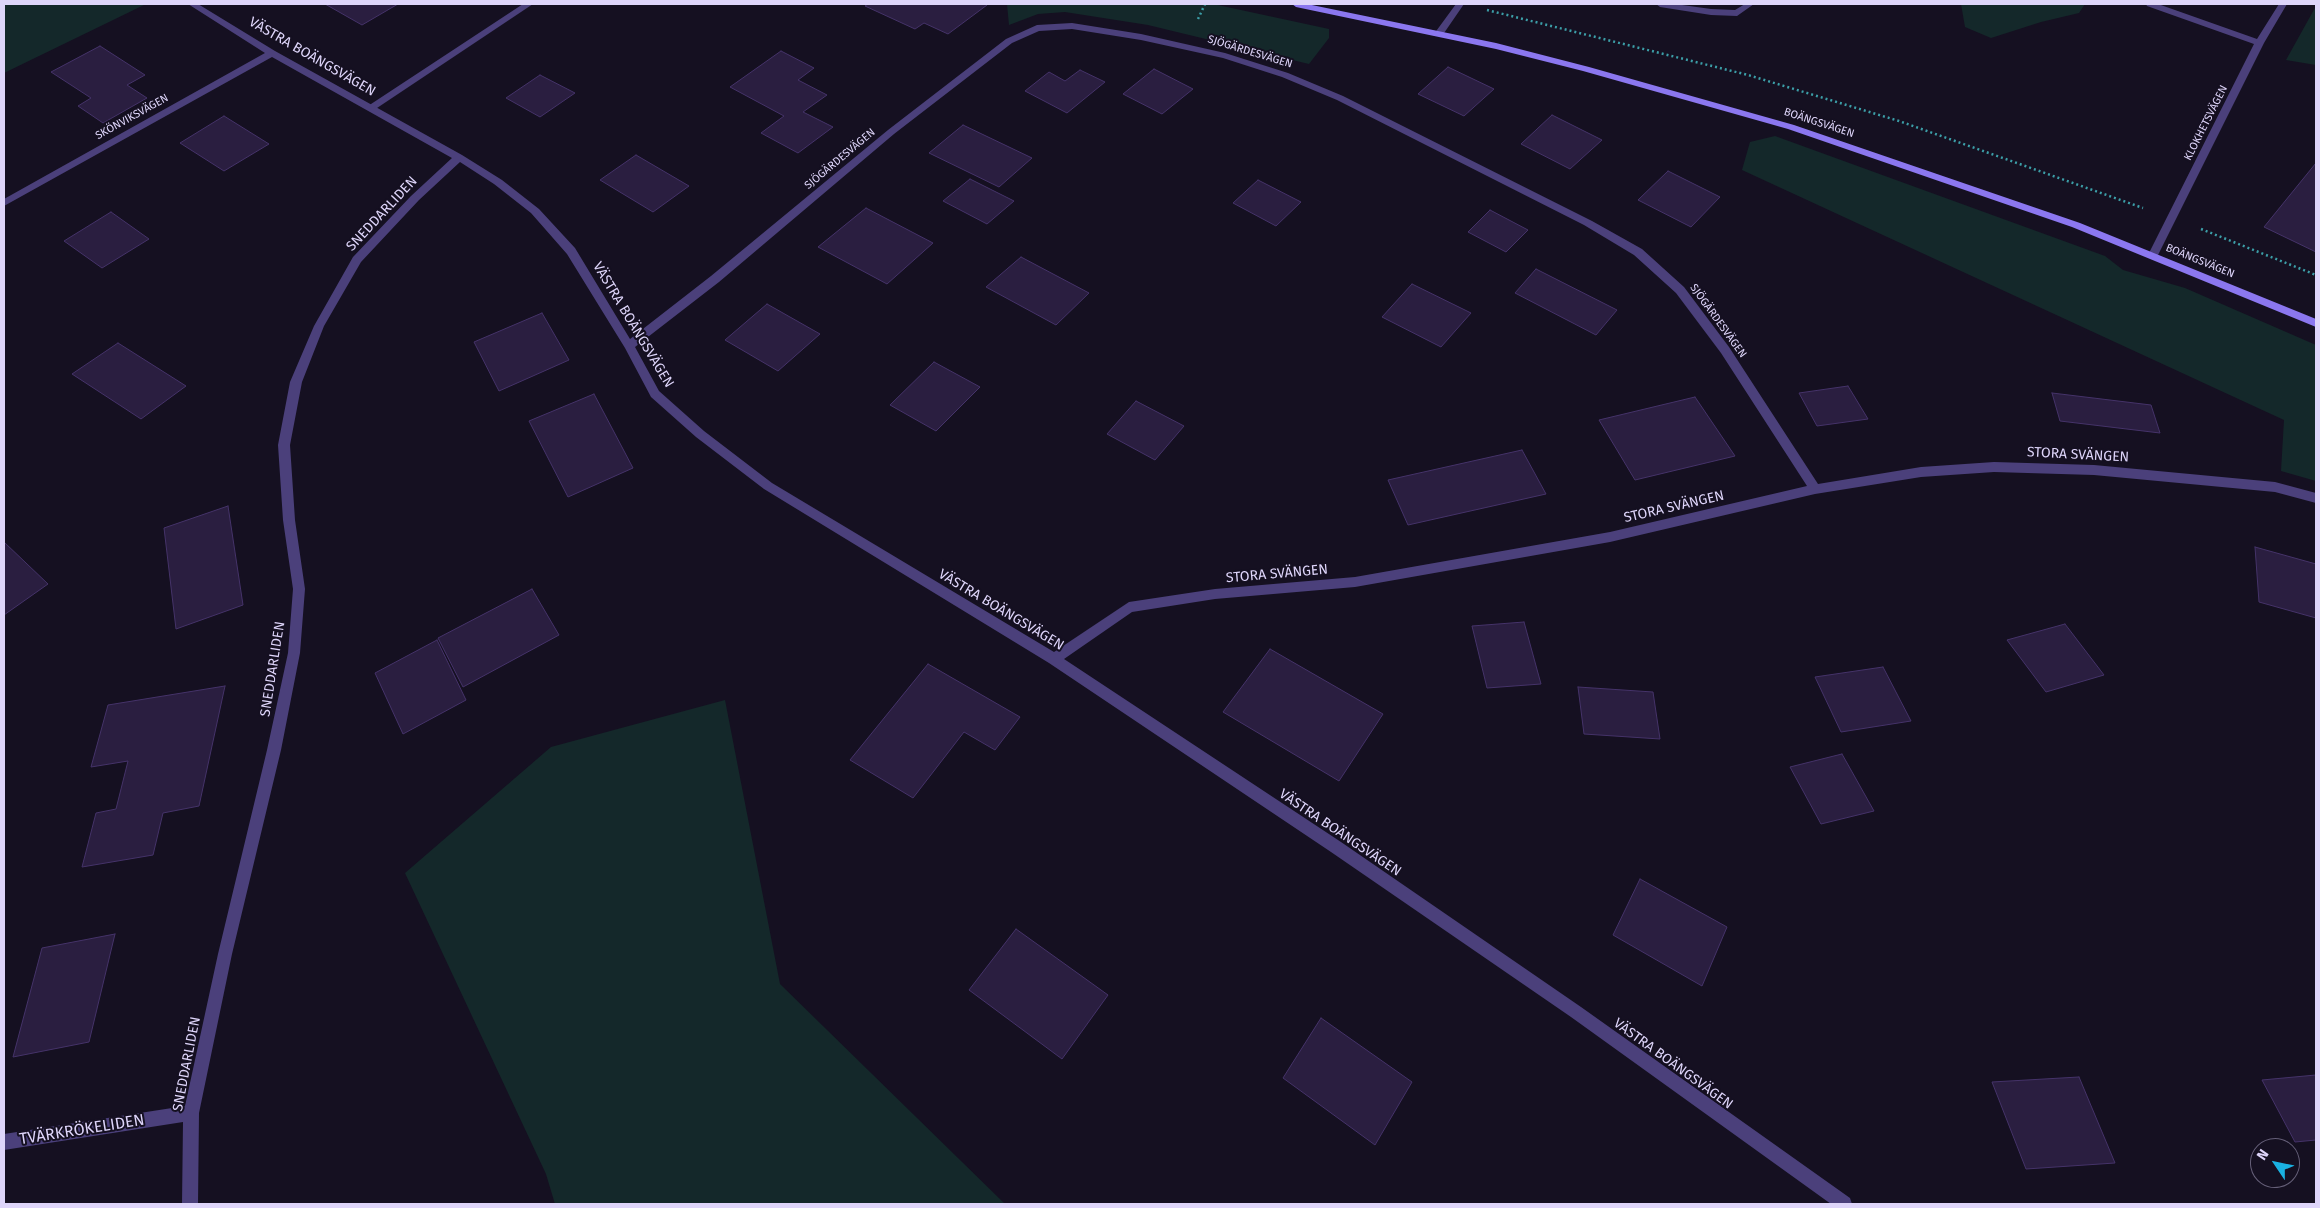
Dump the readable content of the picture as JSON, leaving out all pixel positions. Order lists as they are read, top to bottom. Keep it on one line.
{"streets":{"street":["SJÖGÄRDESVÄGEN","VÄSTRA BOÄNGSVÄGEN","SKÖNVIKSVÄGEN","BOÄNGSVÄGEN","KLOKHETSVÄGEN","SNEDDARLIDEN","STORA SVÄNGEN","TVÄRKRÖKELIDEN"]},"crossings":[["SJÖGÄRDESVÄGEN","VÄSTRA BOÄNGSVÄGEN"],["SJÖGÄRDESVÄGEN","STORA SVÄNGEN"],["VÄSTRA BOÄNGSVÄGEN","SKÖNVIKSVÄGEN"],["VÄSTRA BOÄNGSVÄGEN","SNEDDARLIDEN"],["VÄSTRA BOÄNGSVÄGEN","STORA SVÄNGEN"],["BOÄNGSVÄGEN","KLOKHETSVÄGEN"],["SNEDDARLIDEN","TVÄRKRÖKELIDEN"]],"north":"top left"}
